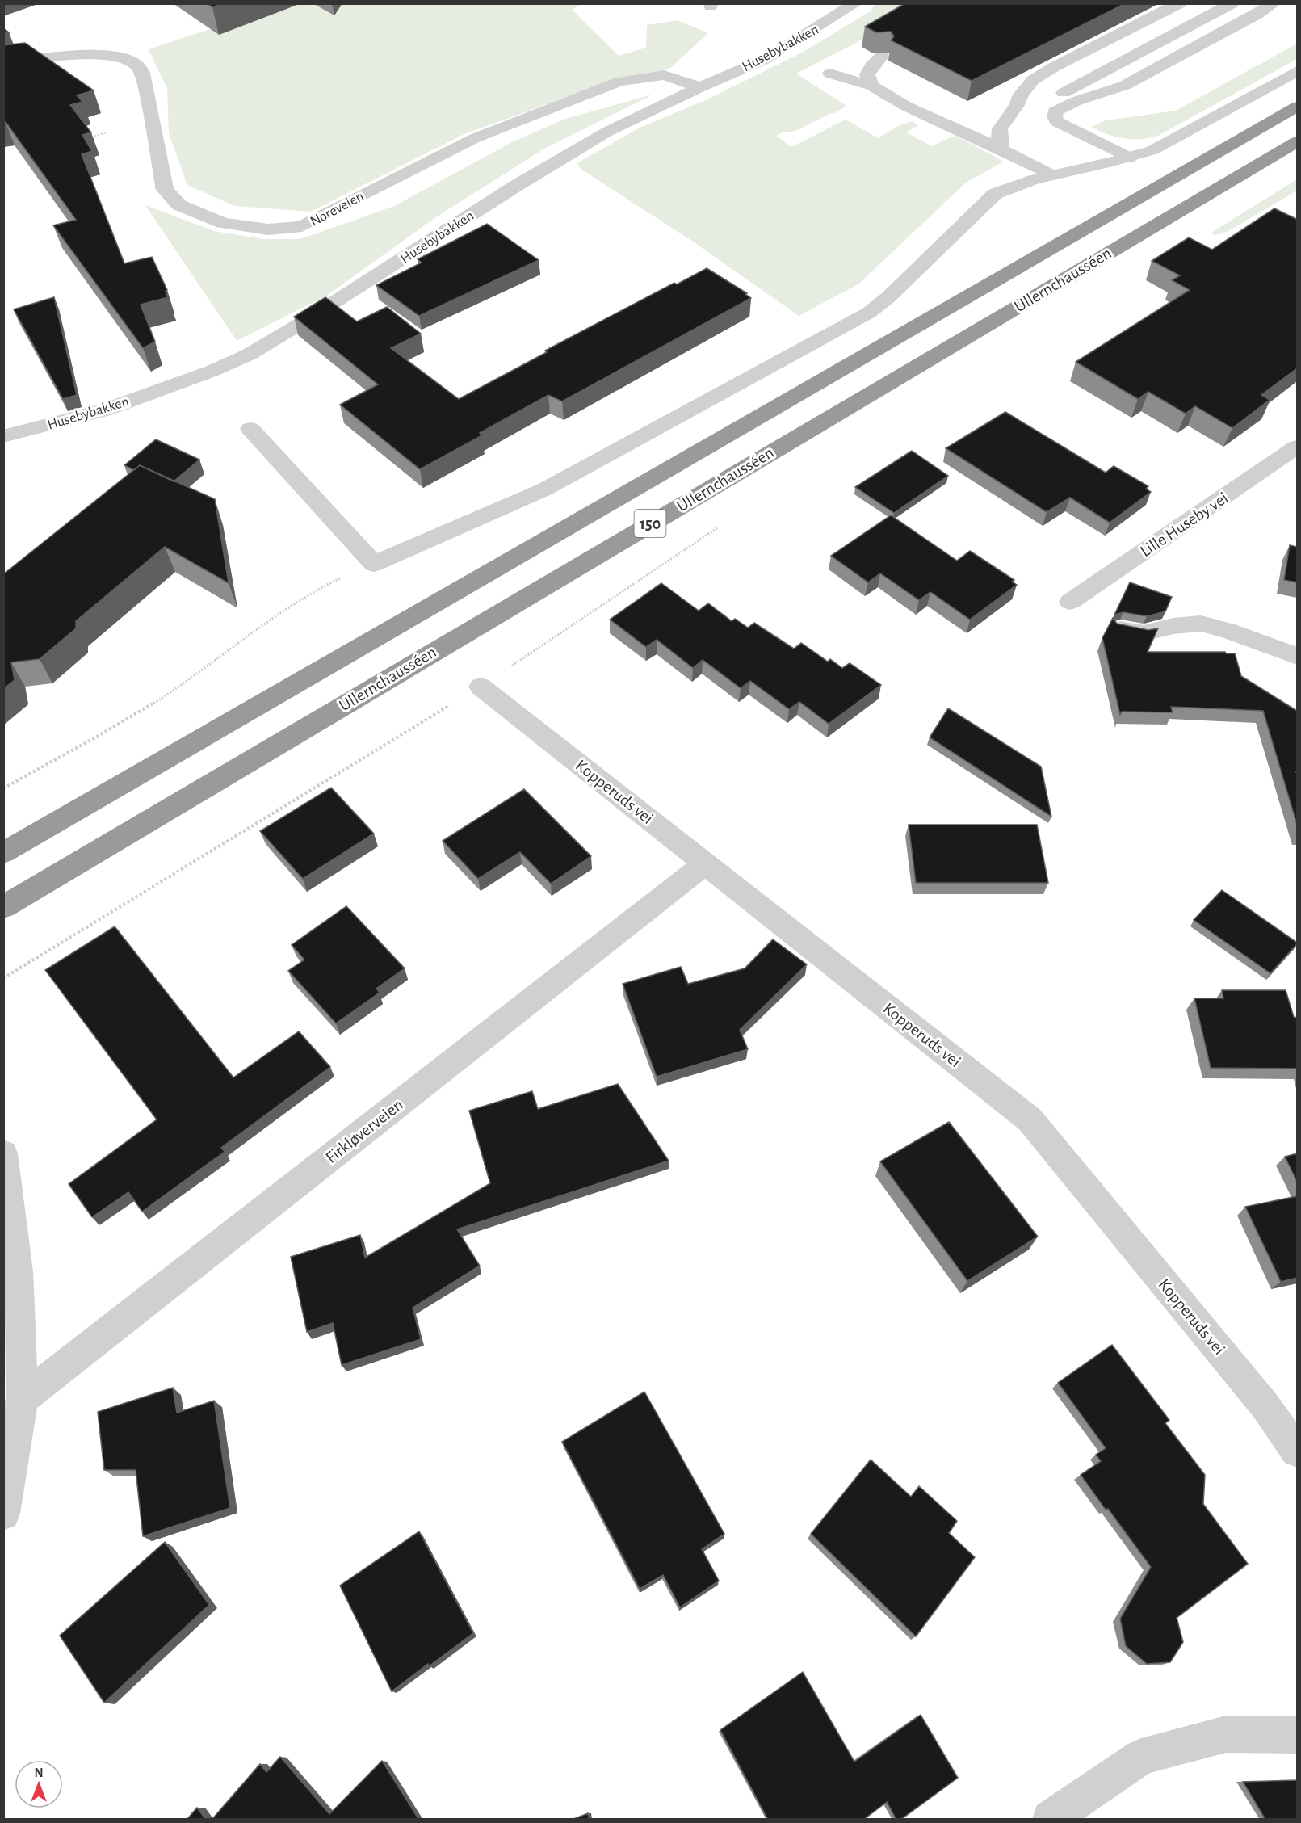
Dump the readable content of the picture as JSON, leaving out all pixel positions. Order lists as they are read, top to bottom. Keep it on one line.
{"streets":{"highway":["Ullernchausséen","150"],"street":["Husebybakken","Noreveien","Lille Huseby vei","Kopperuds vei","Firkløverveien"]},"crossings":[["Husebybakken","Noreveien"],["Kopperuds vei","Firkløverveien"]],"north":"top"}
